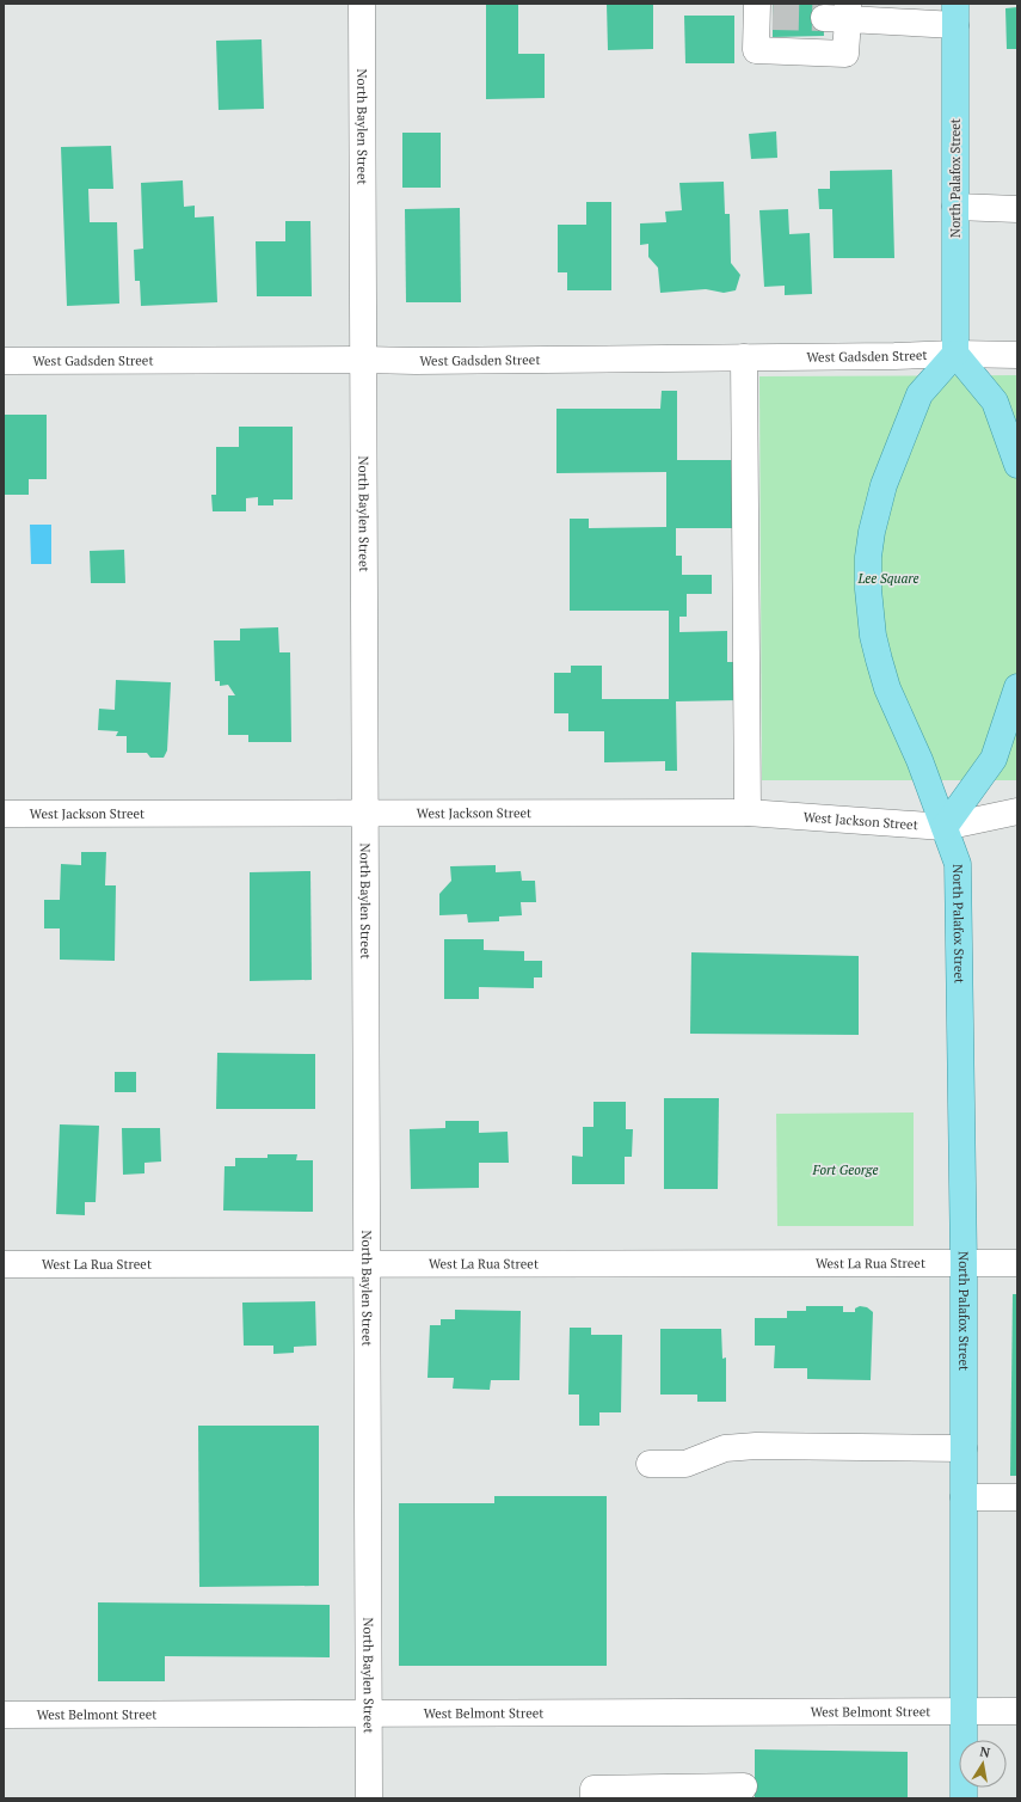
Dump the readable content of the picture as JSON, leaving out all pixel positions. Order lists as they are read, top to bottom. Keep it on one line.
{"streets":{"main road":["North Palafox Street"],"street":["North Baylen Street","West Gadsden Street","West Jackson Street","West La Rua Street","West Belmont Street"]},"crossings":[["North Baylen Street","West Gadsden Street"],["North Baylen Street","West Jackson Street"],["North Baylen Street","West La Rua Street"],["North Baylen Street","West Belmont Street"],["North Palafox Street","West Gadsden Street"],["North Palafox Street","West Jackson Street"],["North Palafox Street","West La Rua Street"],["North Palafox Street","West Belmont Street"]],"parks":["Lee Square","Fort George"],"north":"top"}
